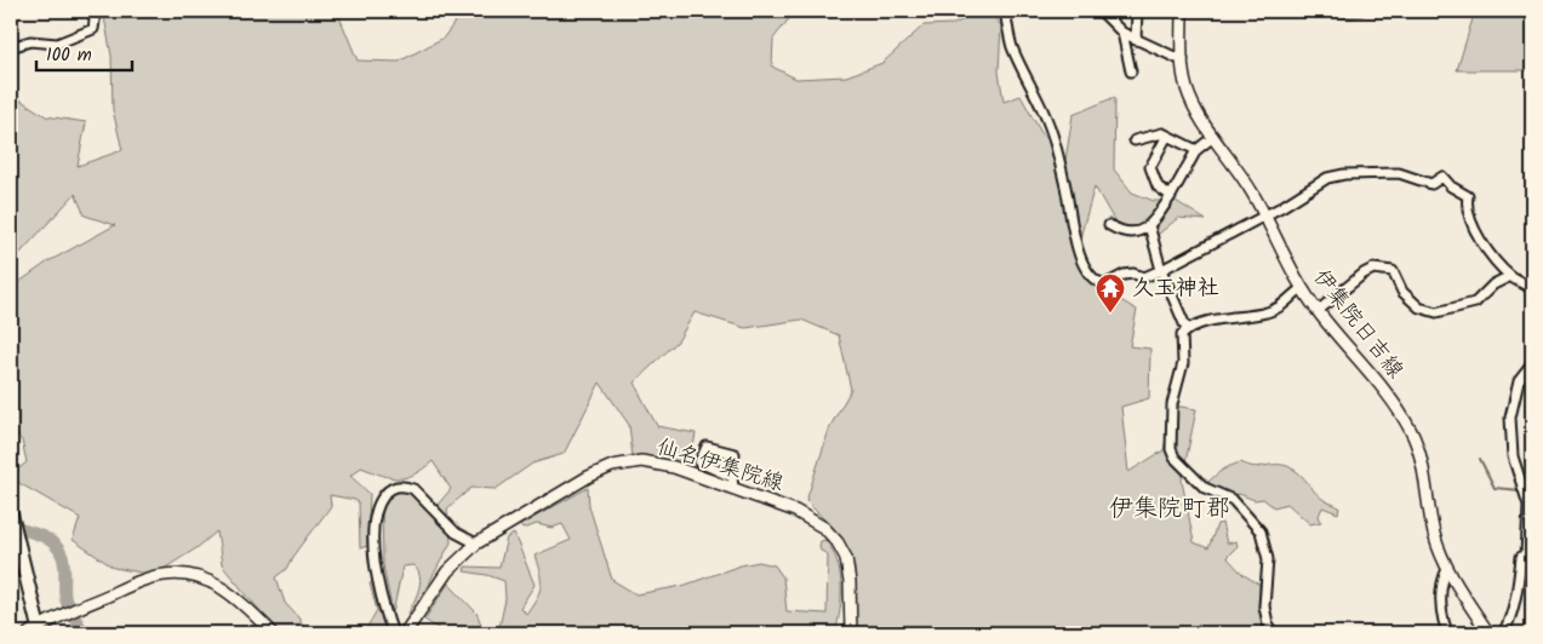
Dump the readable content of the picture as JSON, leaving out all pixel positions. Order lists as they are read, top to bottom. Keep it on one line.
{"streets":{"main road":["伊集院日吉線","仙名伊集院線"]},"districts":["伊集院町郡"],"places":{"temple":["久玉神社"]},"scale_bar":"100 m"}
